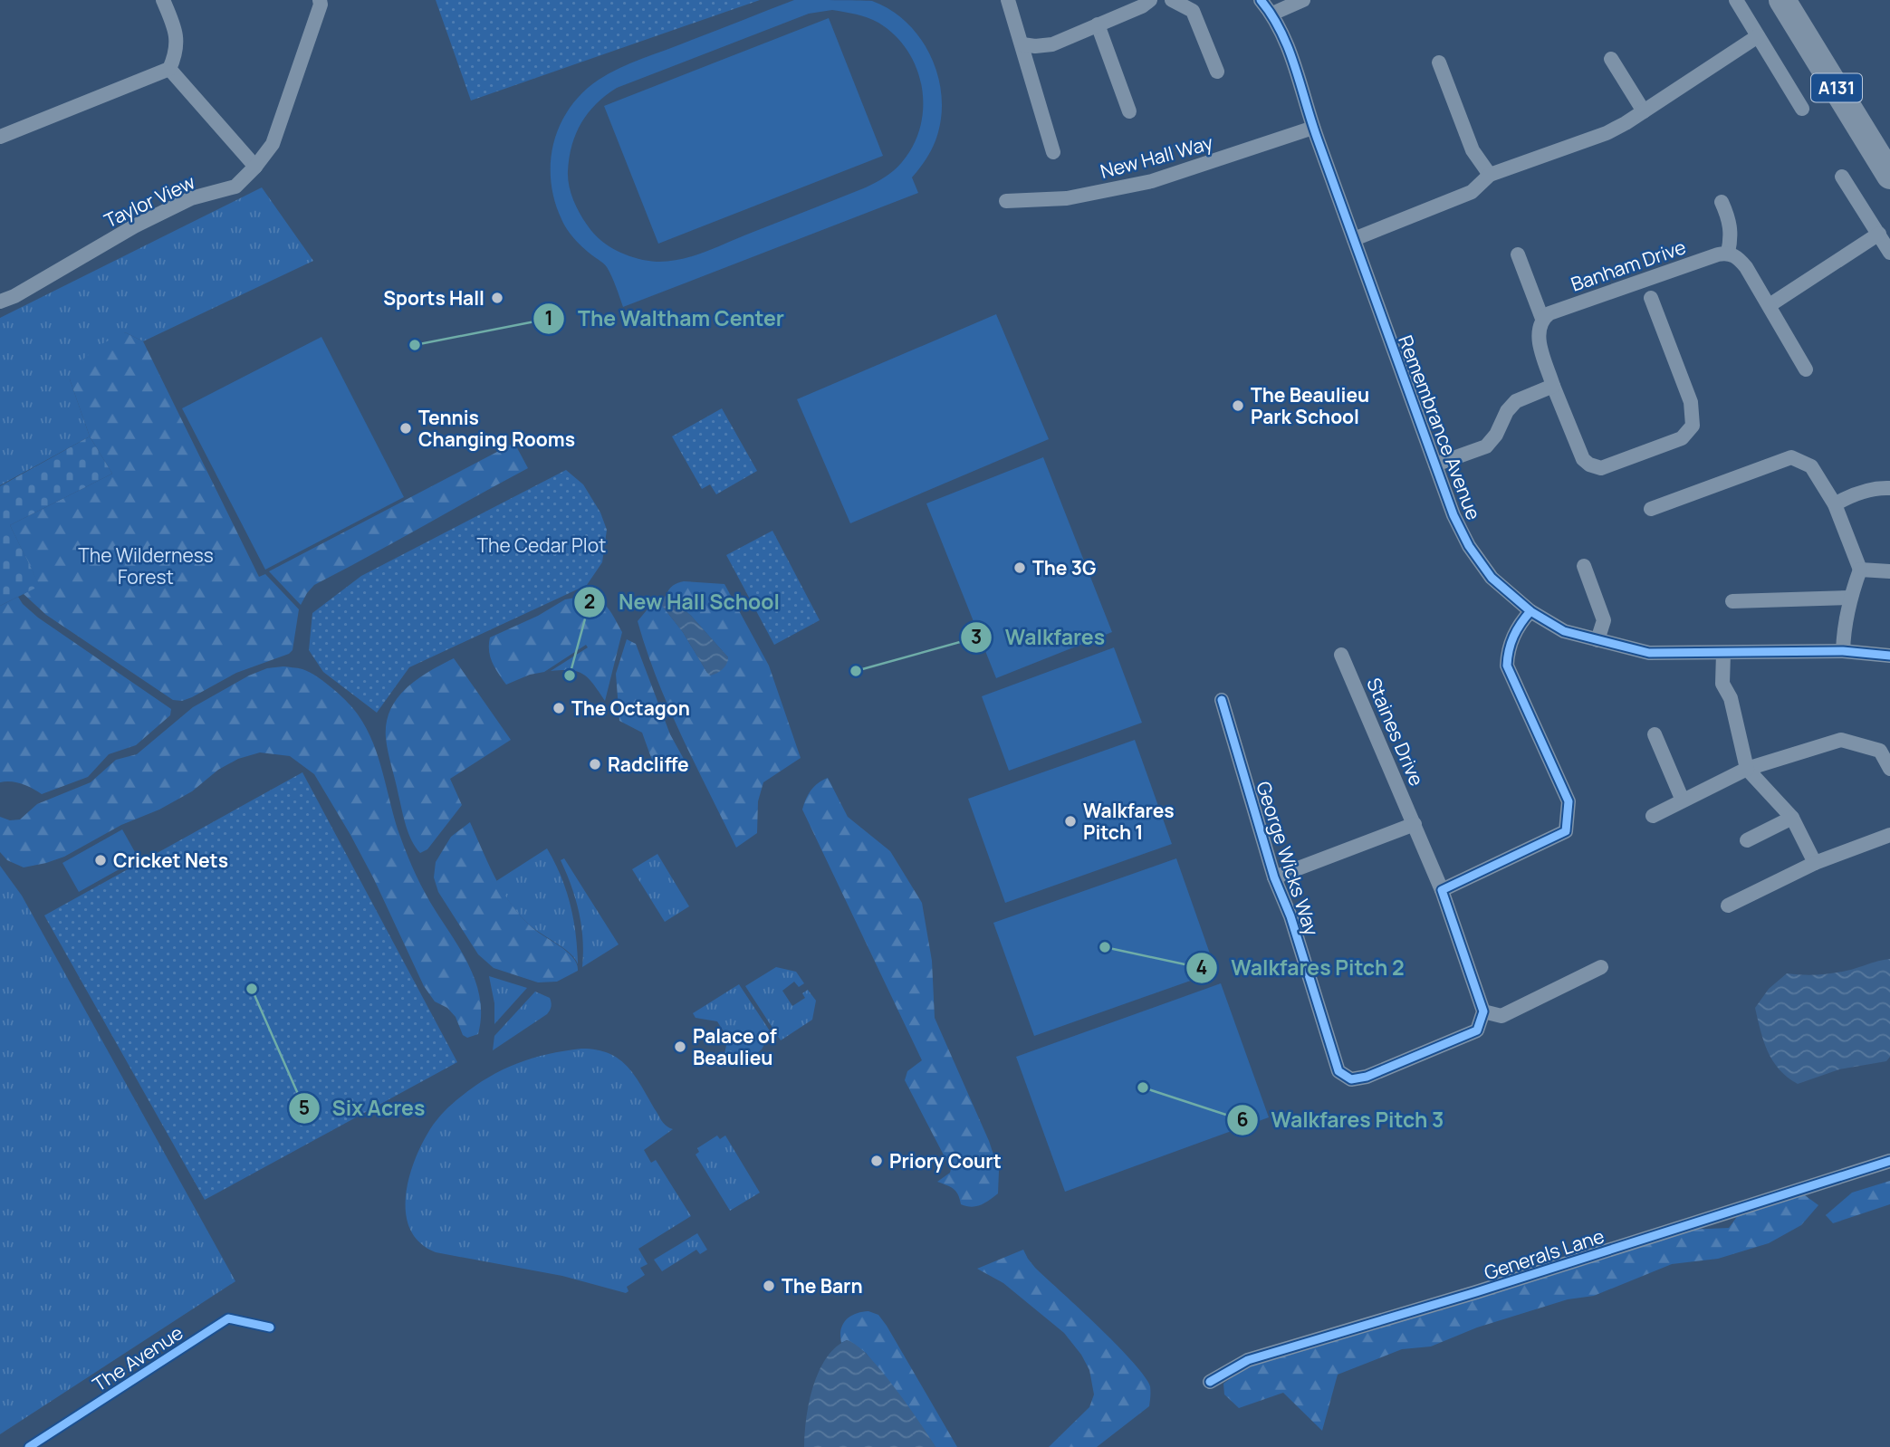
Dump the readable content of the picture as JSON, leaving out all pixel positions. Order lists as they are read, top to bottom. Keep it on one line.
{"streets":{"highway":["A131"],"street":["New Hall Way","Taylor View","Banham Drive","Remembrance Avenue","Staines Drive","George Wicks Way","Generals Lane"],"cycle path":["The Avenue"]},"crossings":[["New Hall Way","Remembrance Avenue"]],"parks":["The Cedar Plot","The Wilderness Forest"],"places":["Sports Hall","The Waltham Center","The Beaulieu Park School","Tennis Changing Rooms","The 3G","Walkfares","New Hall School","The Octagon","Radcliffe","Walkfares Pitch 1","Cricket Nets","Walkfares Pitch 2","Six Acres","Palace of Beaulieu","Walkfares Pitch 3","Priory Court","The Barn"]}
